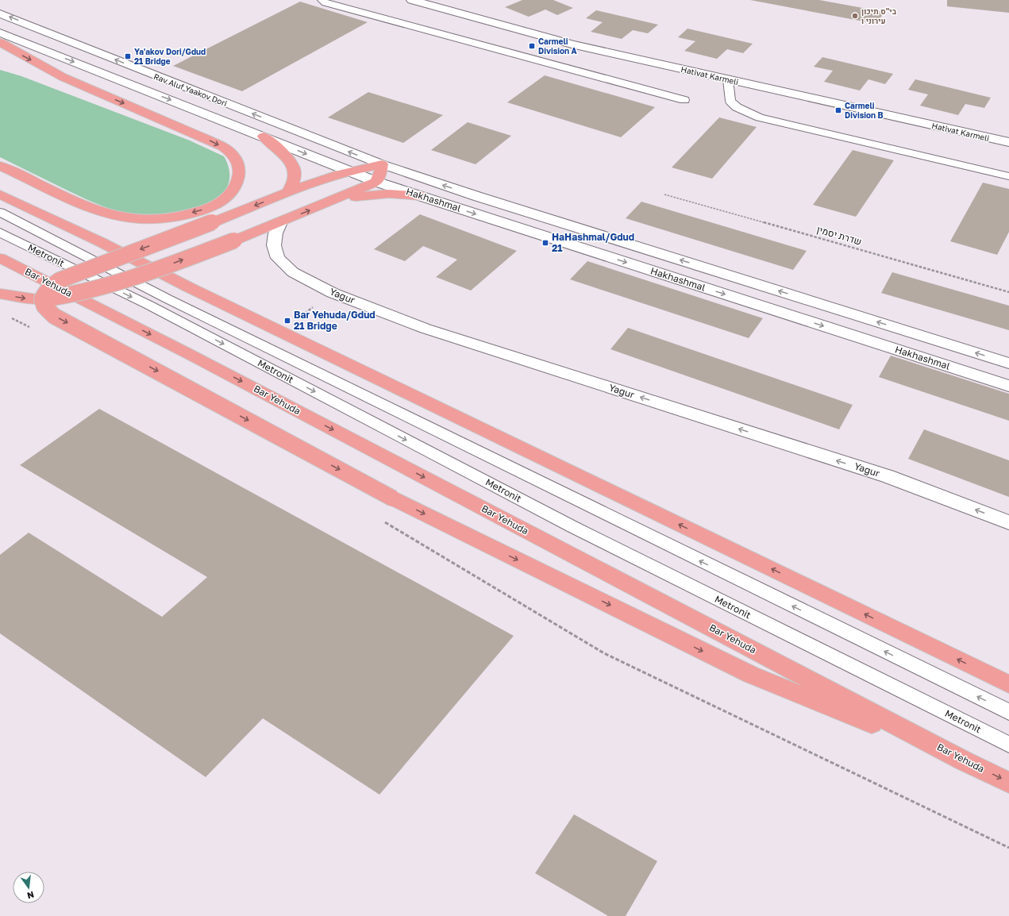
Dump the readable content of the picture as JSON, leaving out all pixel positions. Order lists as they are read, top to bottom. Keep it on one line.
{"streets":{"highway":["Bar Yehuda"],"street":["Hativat Karmeli","Rav Aluf Yaakov Dori","Hakhashmal","Yagur"],"lane":["Metronit"],"path":["שדרת יסמין"]},"crossings":[["Rav Aluf Yaakov Dori","Hakhashmal"]],"one_way":["Yagur"],"places":{"other":["בי\"ס תיכון עירוני ו"],"transit":["Carmeli Division A","Ya'akov Dori/Gdud 21 Bridge","Carmeli Division B","HaHashmal/Gdud 21","Bar Yehuda/Gdud 21 Bridge"]},"north":"bottom"}
